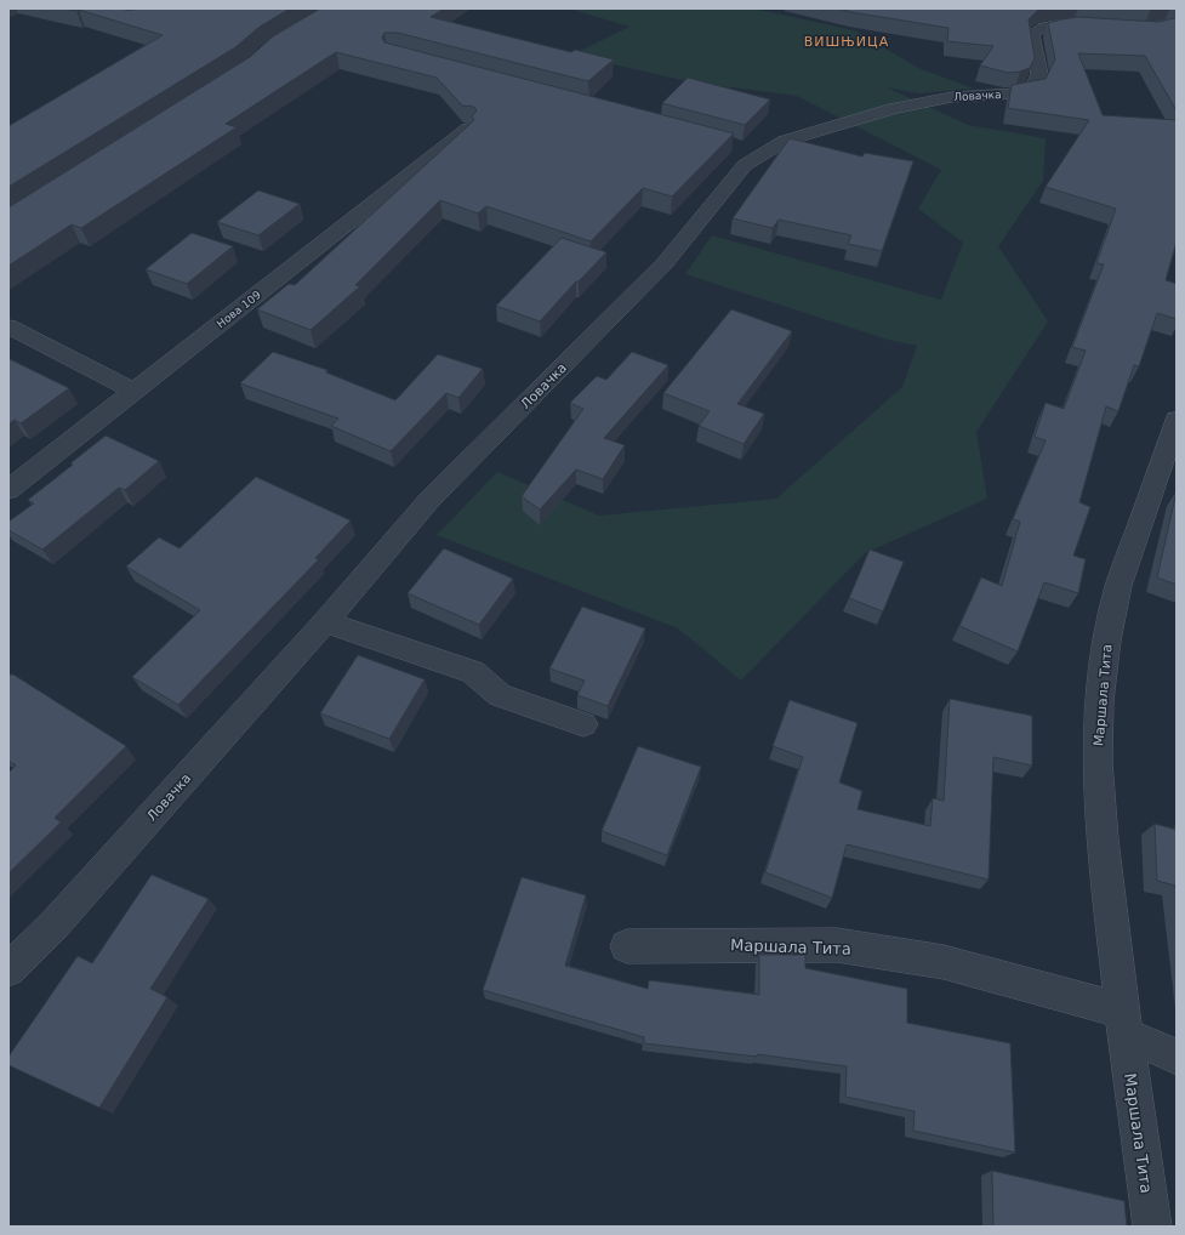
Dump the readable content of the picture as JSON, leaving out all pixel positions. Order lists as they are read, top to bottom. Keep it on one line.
{"streets":{"street":["Ловачка","Нова 109","Маршала Тита"]},"districts":["ВИШЊИЦА"]}
